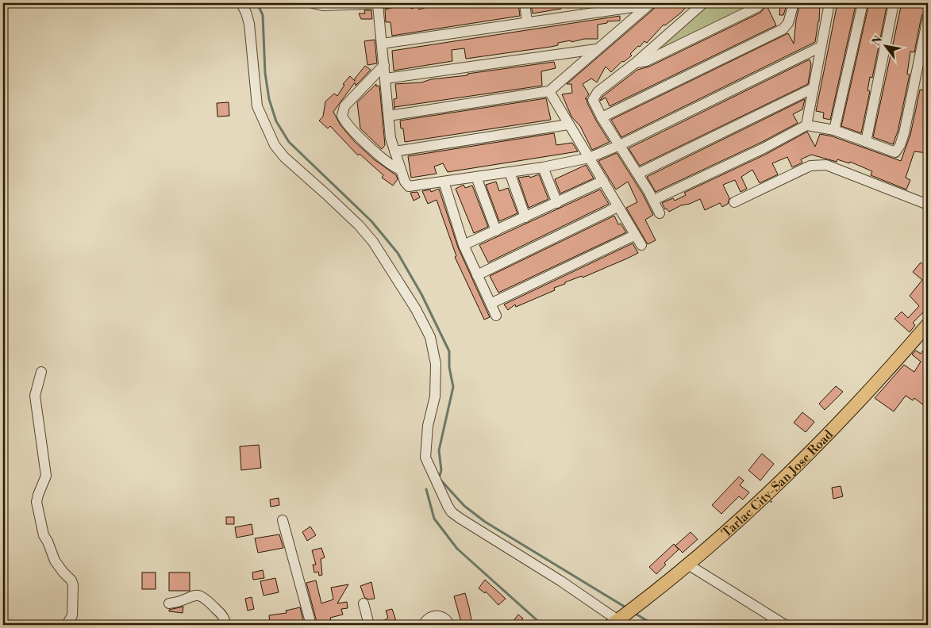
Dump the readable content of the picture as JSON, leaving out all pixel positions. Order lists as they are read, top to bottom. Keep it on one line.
{"streets":{"main road":["Tarlac City-San Jose Road"]},"north":"top left"}
